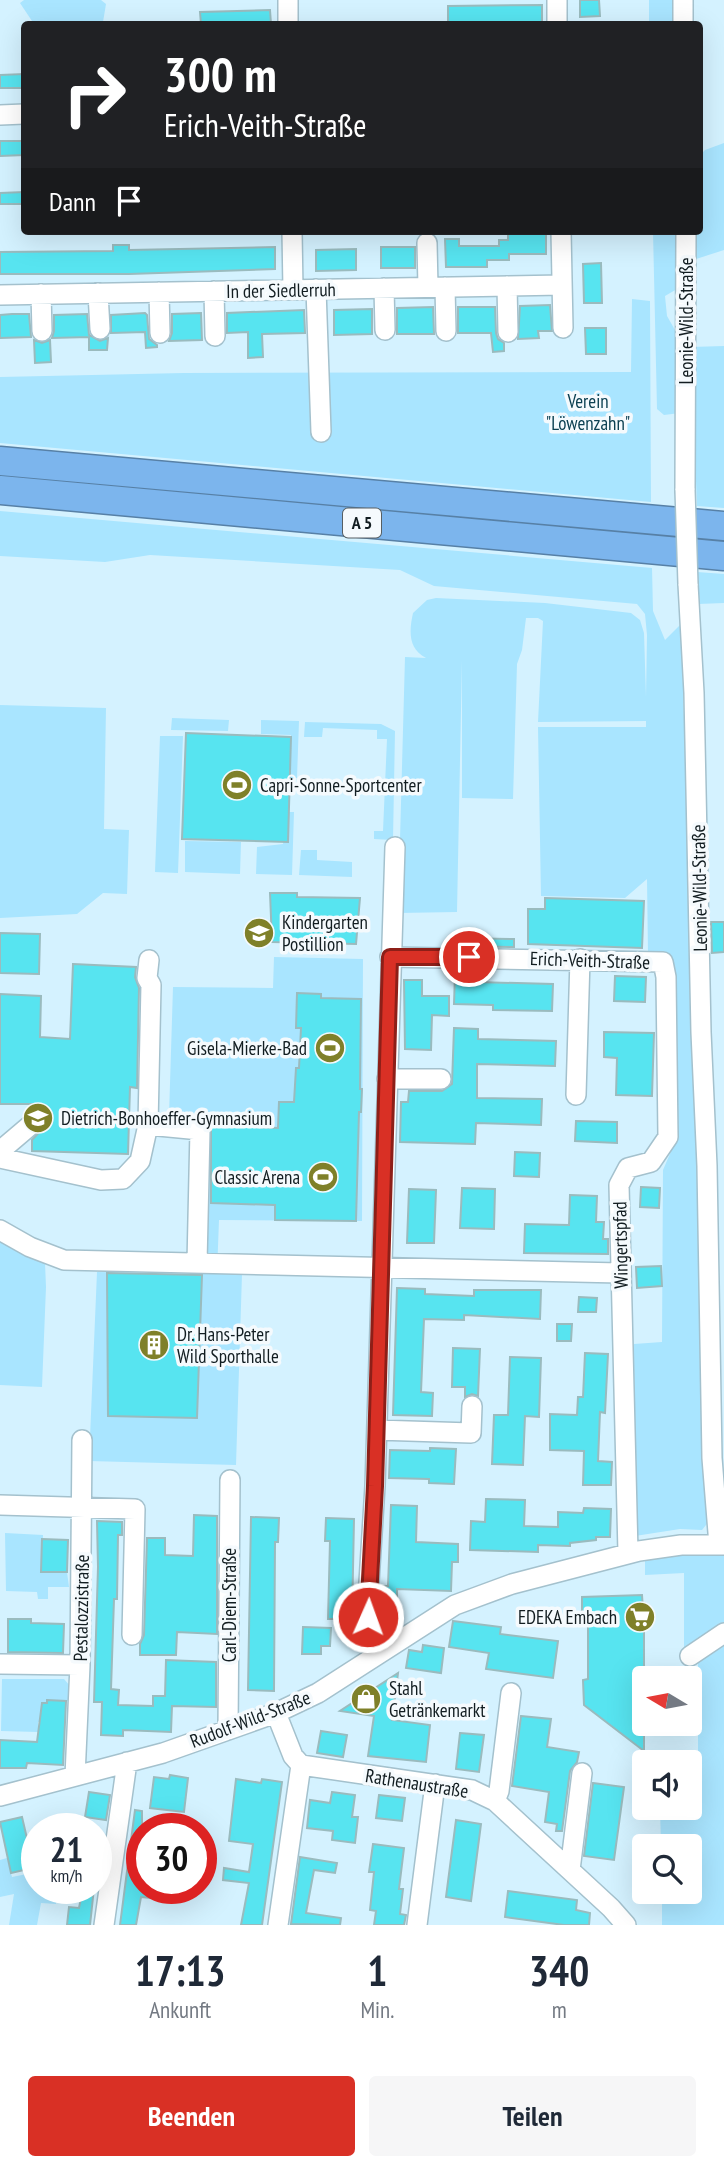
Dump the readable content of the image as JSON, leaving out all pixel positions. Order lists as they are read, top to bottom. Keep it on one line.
{"streets":{"highway":["A 5"],"street":["In der Siedlerruh","Leonie-Wild-Straße","Erich-Veith-Straße","Wingertspfad","Carl-Diem-Straße","Pestalozzistraße","Rudolf-Wild-Straße","Rathenaustraße"]},"crossings":[["Leonie-Wild-Straße","Rudolf-Wild-Straße"],["Erich-Veith-Straße","Wingertspfad"],["Wingertspfad","Rudolf-Wild-Straße"],["Carl-Diem-Straße","Rudolf-Wild-Straße"],["Pestalozzistraße","Rudolf-Wild-Straße"]],"parks":["Verein \"Löwenzahn\""],"places":{"sports":["Capri-Sonne-Sportcenter","Gisela-Mierke-Bad","Classic Arena"],"school or university":["Kindergarten Postillion","Dietrich-Bonhoeffer-Gymnasium"],"building":["Dr. Hans-Peter Wild Sporthalle"],"supermarket":["EDEKA Embach"],"shop":["Stahl Getränkemarkt"]},"north":"left","page":{"turn":["300 m","Erich-Veith-Straße"],"then":"Dann","speed":"21 km/h","limit":"30","eta":["17:13","Ankunft","1","Min.","340","m"],"buttons":["Beenden","Teilen"]}}
